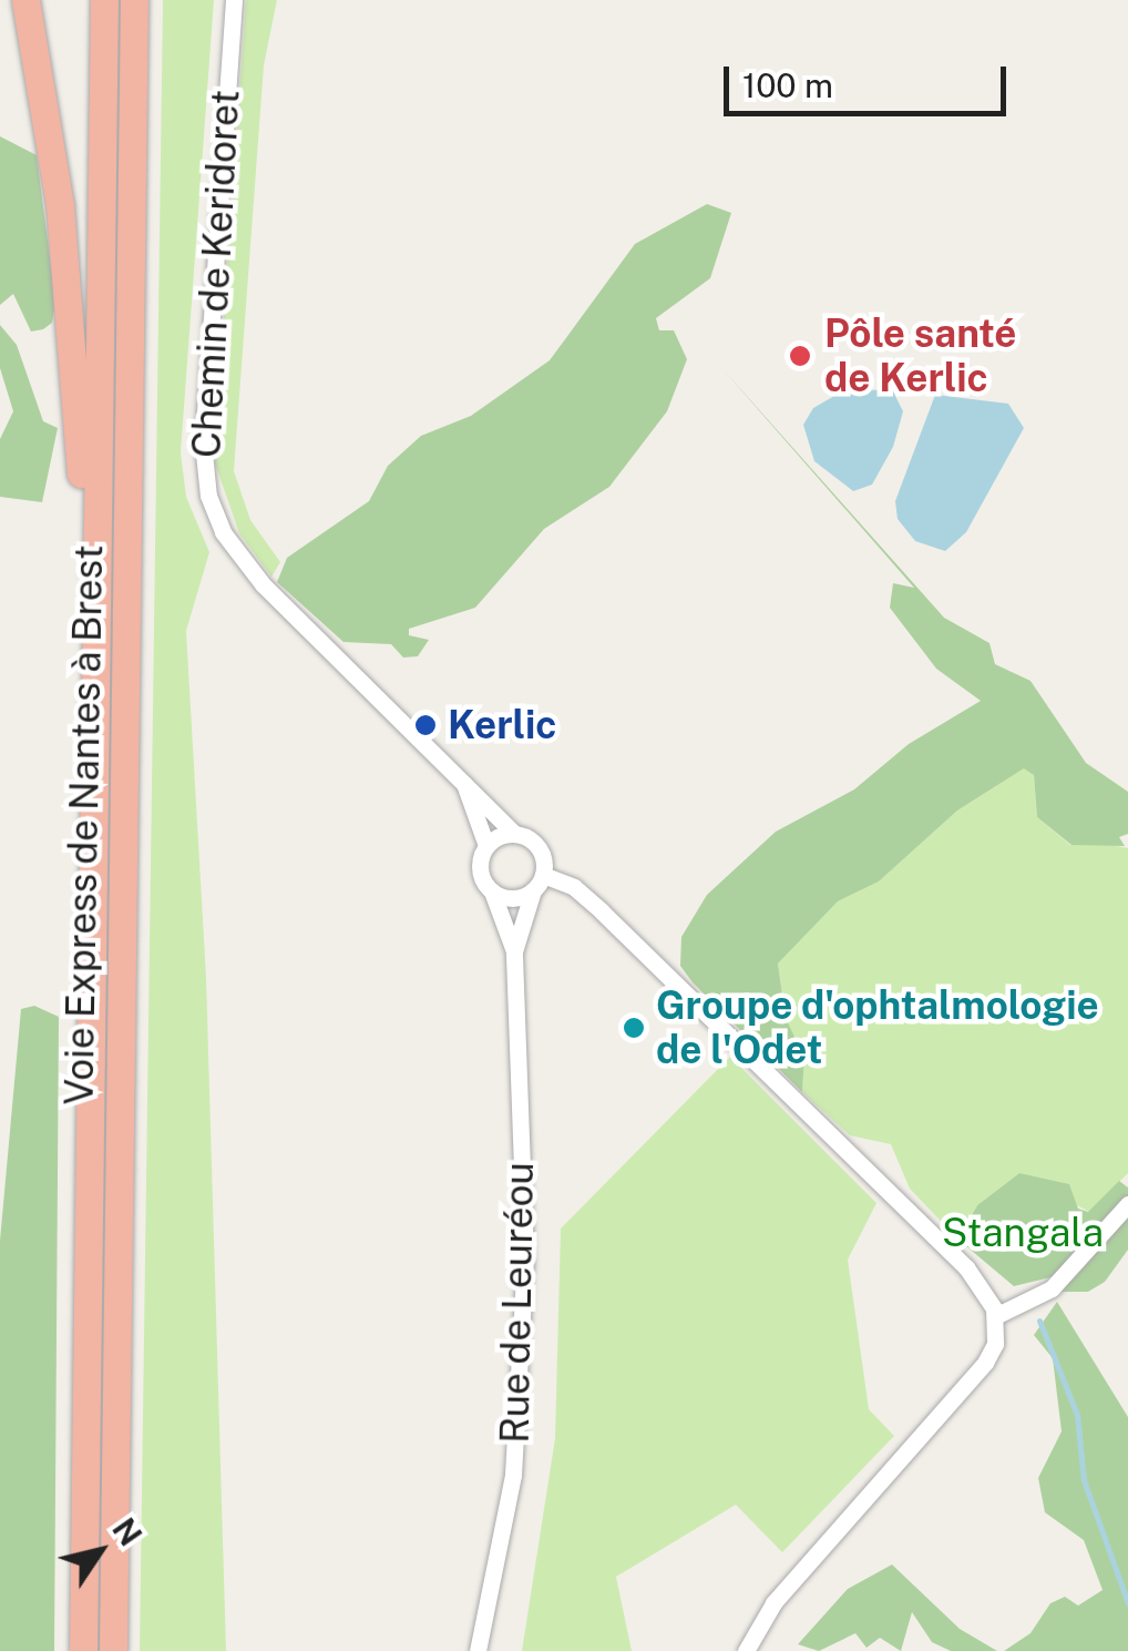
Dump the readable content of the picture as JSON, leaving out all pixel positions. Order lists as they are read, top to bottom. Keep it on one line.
{"streets":{"highway":["Voie Express de Nantes à Brest"],"street":["Chemin de Keridoret","Rue de Leuréou"]},"crossings":[["Chemin de Keridoret","Rue de Leuréou"]],"parks":["Stangala"],"places":["Pôle santé de Kerlic","Kerlic","Groupe d'ophtalmologie de l'Odet"],"scale_bar":"100 m","north":"top right"}
